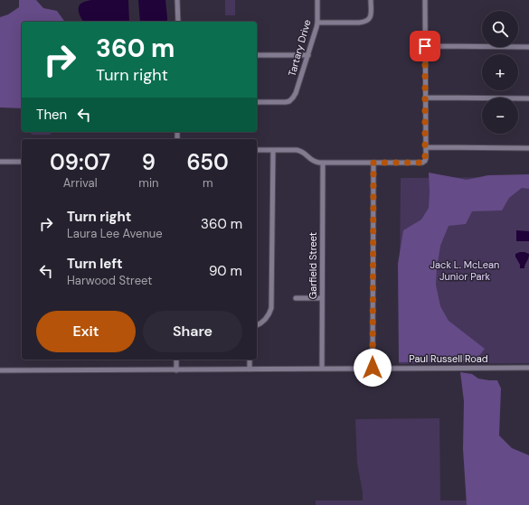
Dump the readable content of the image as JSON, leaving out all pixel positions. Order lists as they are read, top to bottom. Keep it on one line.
{"streets":{"street":["Tartary Drive","Garfield Street","Paul Russell Road"]},"crossings":[["Garfield Street","Paul Russell Road"]],"parks":["Jack L. McLean Junior Park"],"page":{"map_buttons":["+","−"],"turn":["360 m","Turn right"],"then":"Then","eta":["09:07","Arrival","9","min","650","m"],"list":[{"name":"Turn right","note":"Laura Lee Avenue","value":"360 m"},{"name":"Turn left","note":"Harwood Street","value":"90 m"}],"buttons":["Exit","Share"]}}
